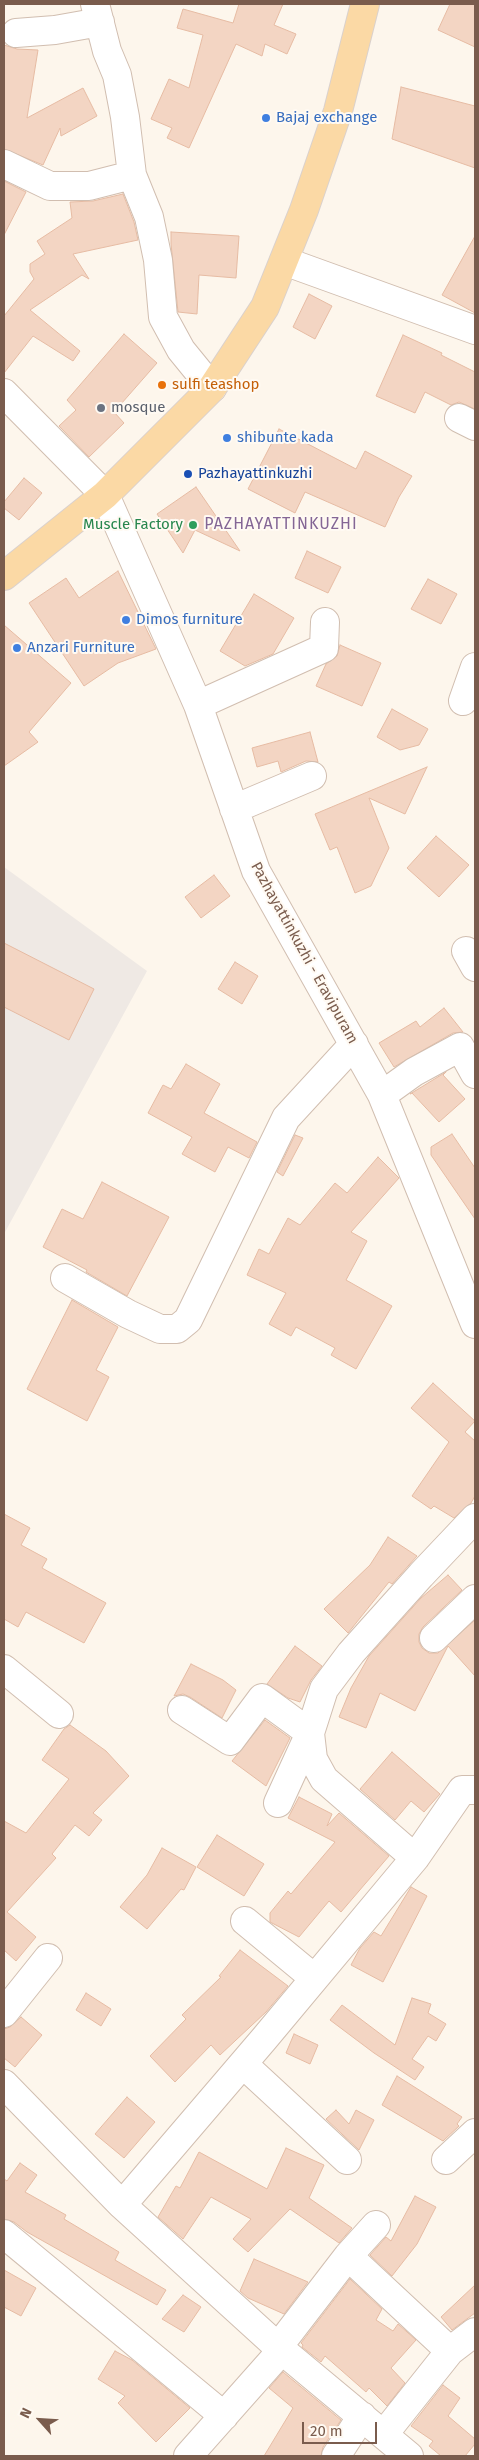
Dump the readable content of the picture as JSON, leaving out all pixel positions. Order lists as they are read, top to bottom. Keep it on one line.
{"streets":{"street":["Pazhayattinkuzhi - Eravipuram"]},"districts":["PAZHAYATTINKUZHI"],"places":["Bajaj exchange","sulfi teashop","mosque","shibunte kada","Pazhayattinkuzhi","Muscle Factory","Dimos furniture","Anzari Furniture"],"scale_bar":"20 m","north":"top left"}
